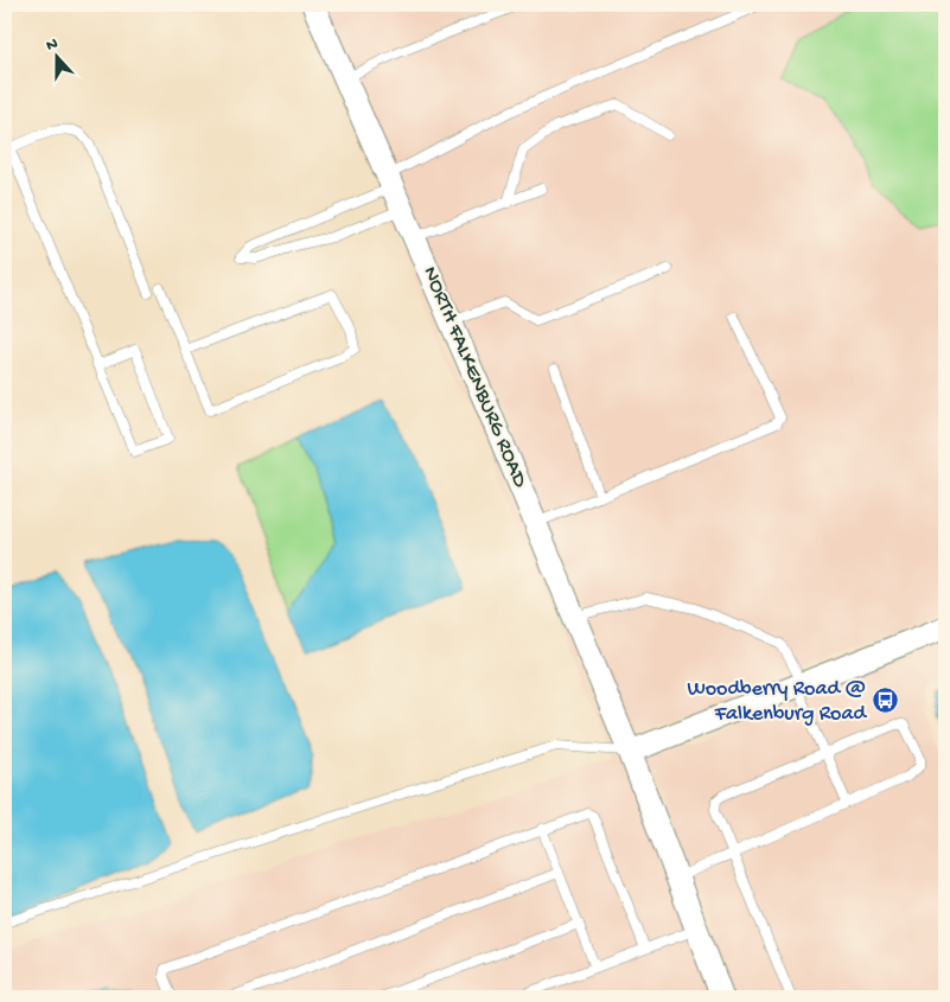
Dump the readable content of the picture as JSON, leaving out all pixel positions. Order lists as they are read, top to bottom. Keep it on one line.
{"streets":{"street":["NORTH FALKENBURG ROAD"]},"places":{"bus stop":["Woodberry Road @ Falkenburg Road"]},"north":"top"}
